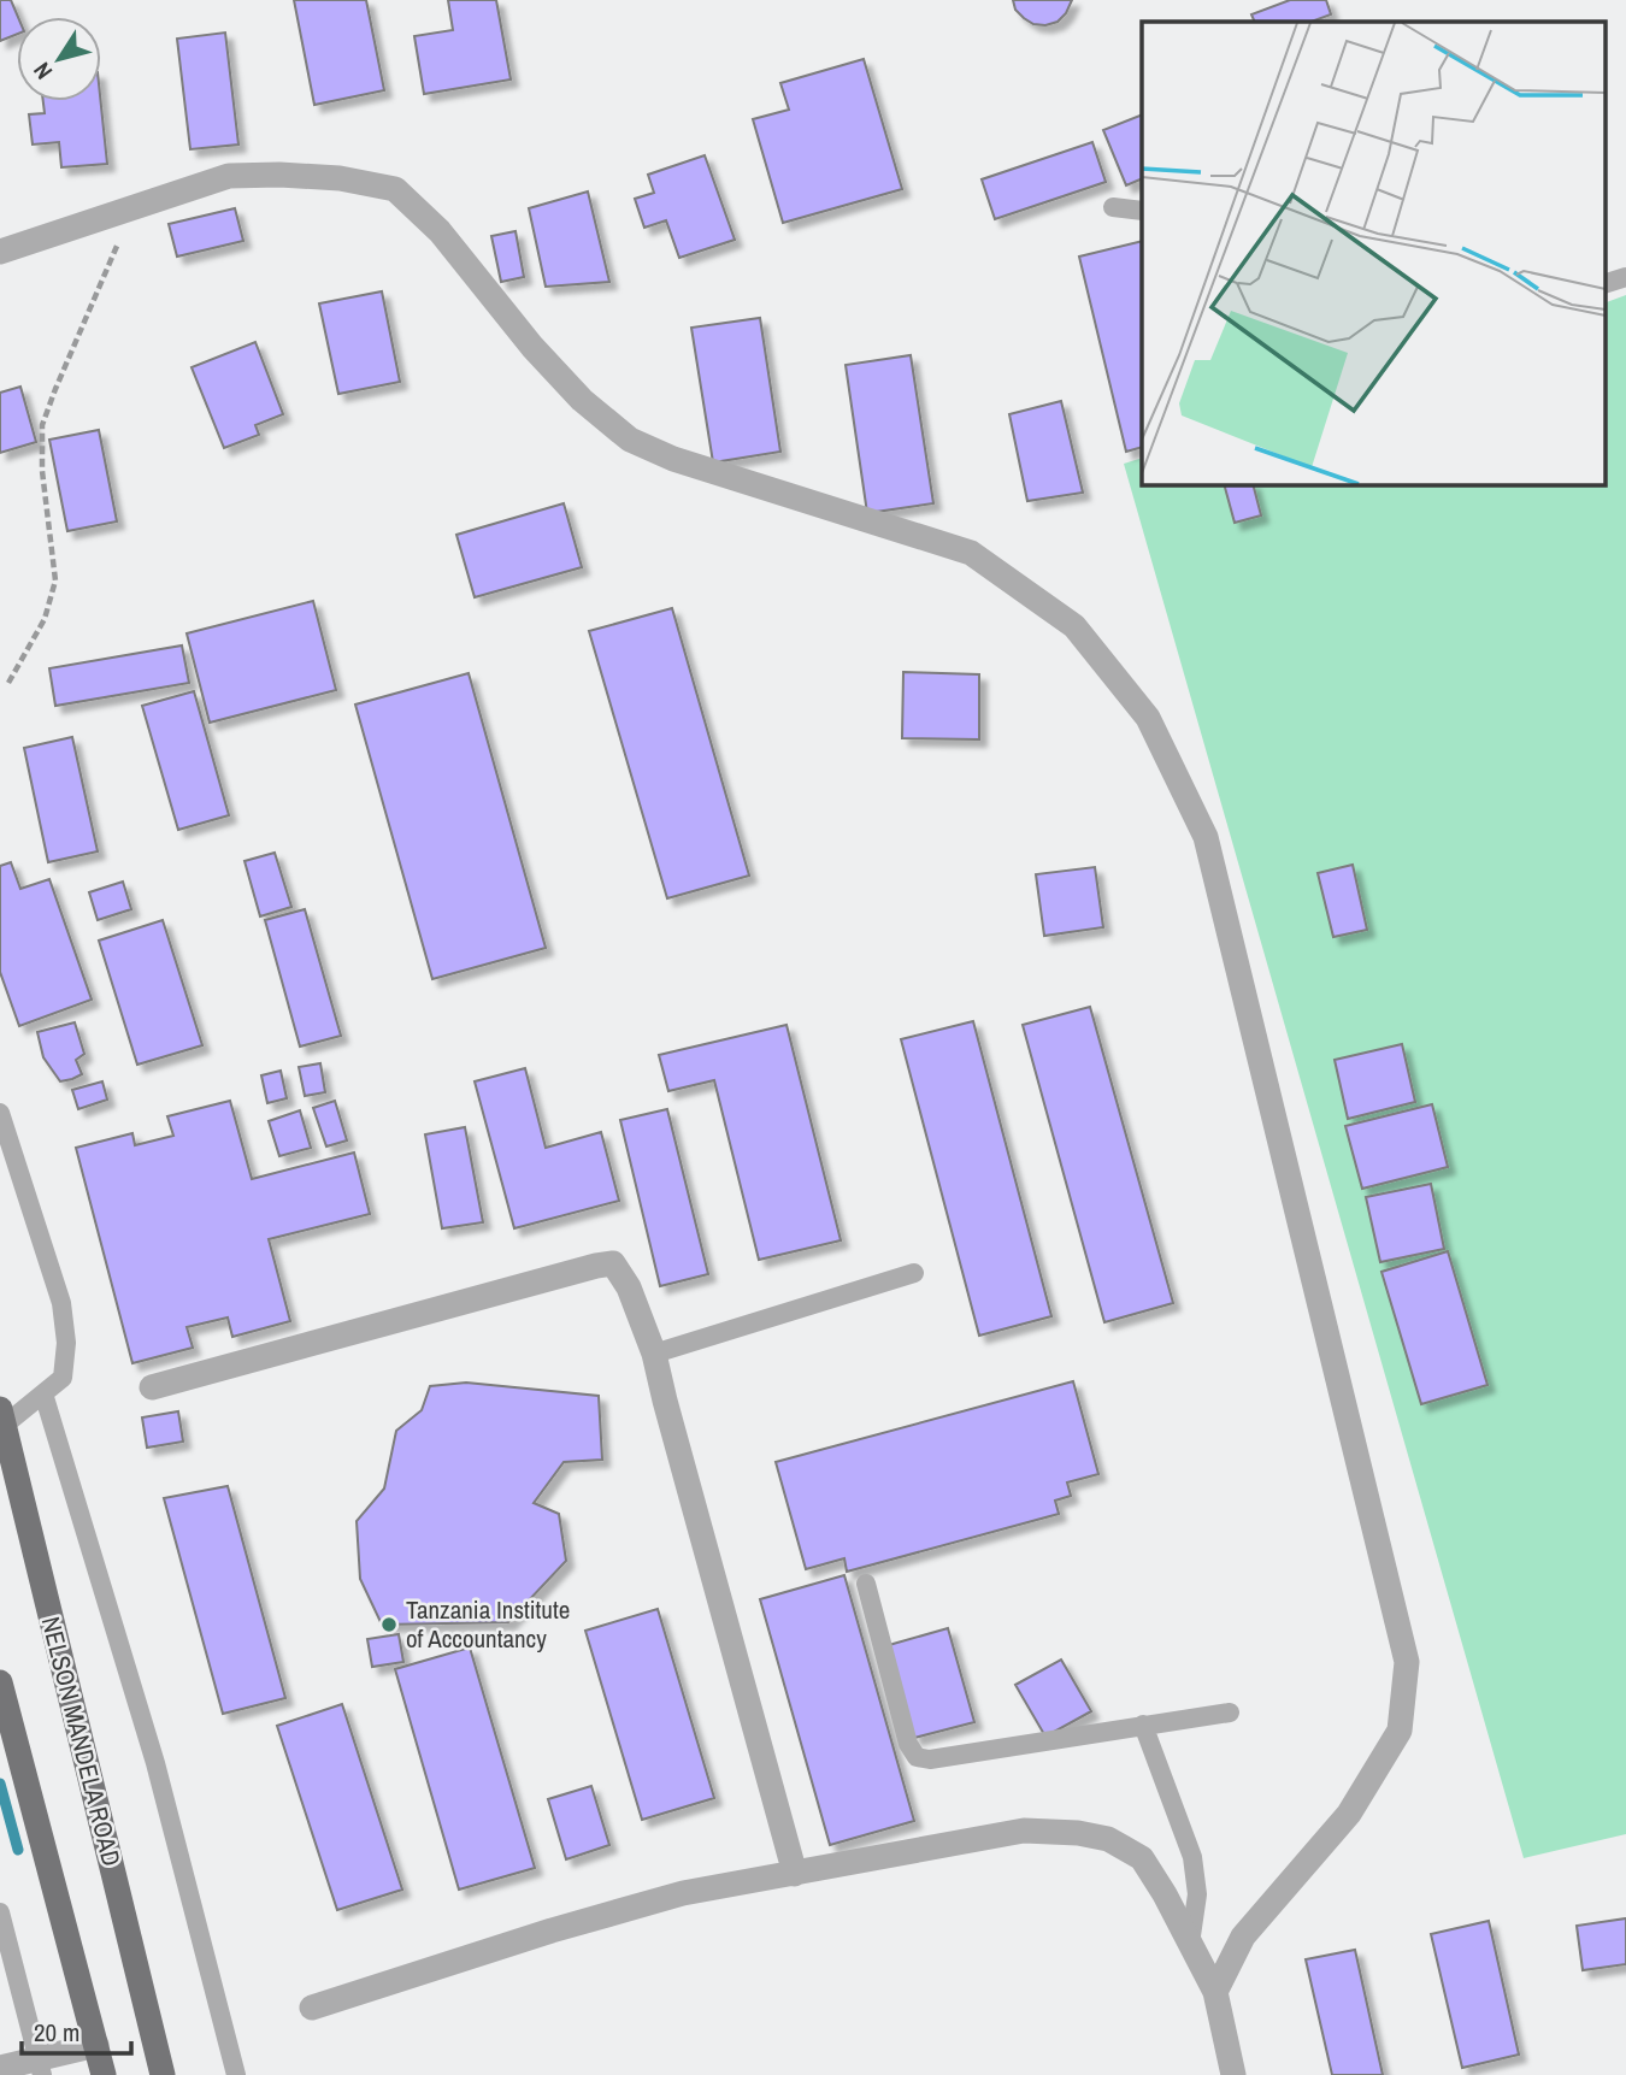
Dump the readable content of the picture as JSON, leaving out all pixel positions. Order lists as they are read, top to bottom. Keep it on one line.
{"streets":{"main road":["NELSON MANDELA ROAD"]},"places":["Tanzania Institute of Accountancy"],"scale_bar":"20 m","north":"bottom left"}
